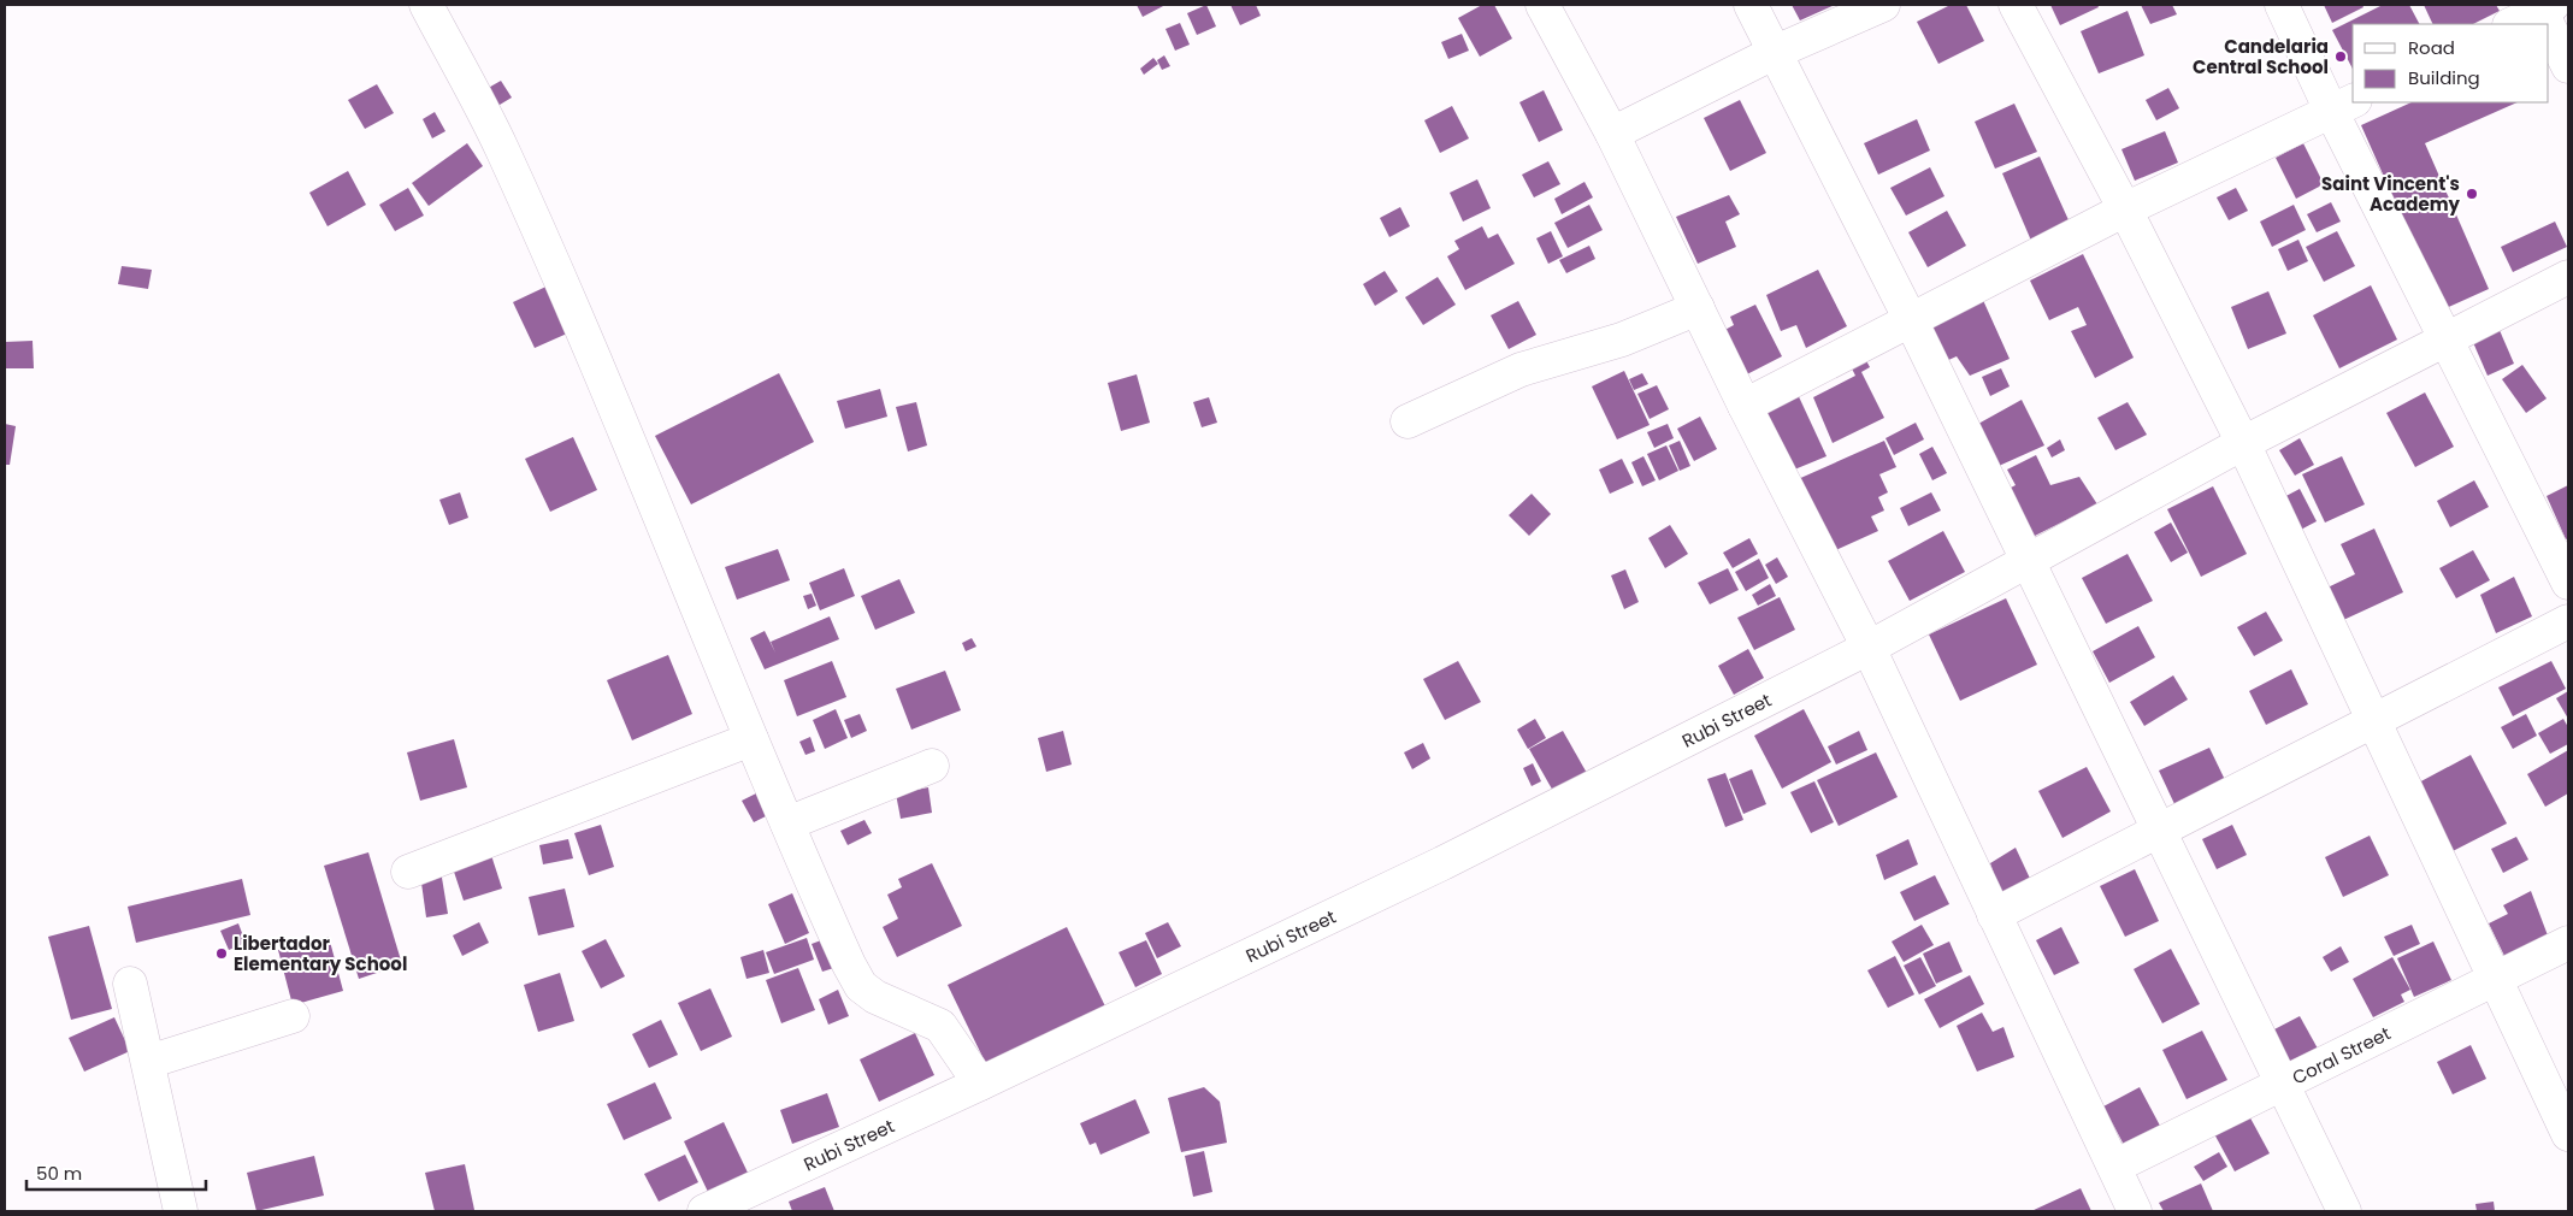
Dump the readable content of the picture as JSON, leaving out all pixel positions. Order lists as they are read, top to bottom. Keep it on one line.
{"streets":{"street":["Rubi Street","Coral Street"]},"places":["Candelaria Central School","Saint Vincent's Academy","Libertador Elementary School"],"legend":["Road","Building"],"scale_bar":"50 m"}
